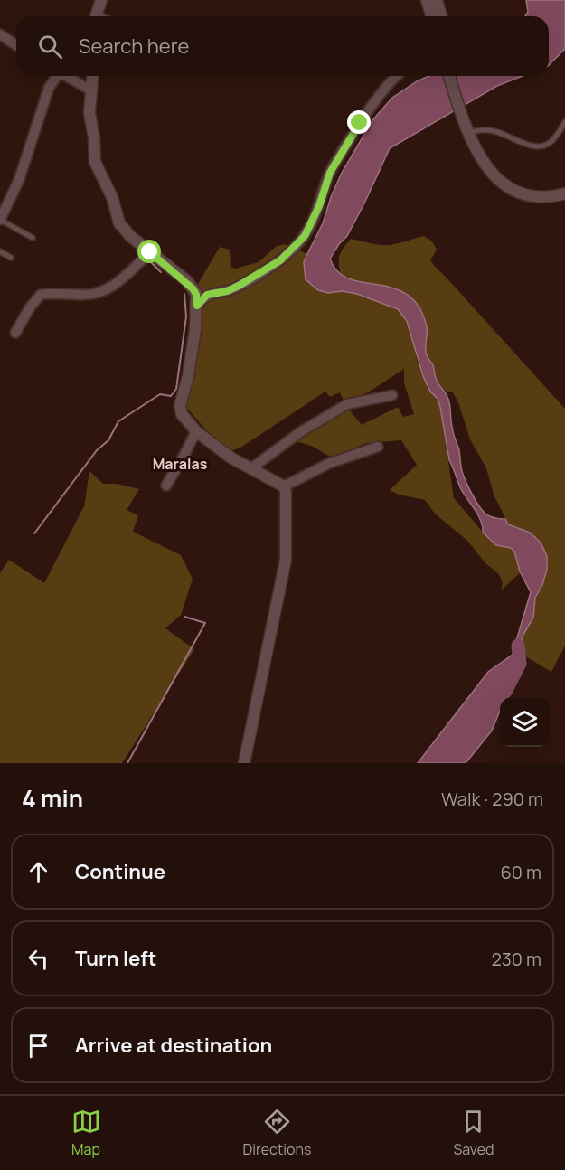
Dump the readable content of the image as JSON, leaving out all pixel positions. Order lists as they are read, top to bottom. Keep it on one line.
{"districts":["Maralas"],"page":{"search":"Search here","heading":["4 min","Walk · 290 m"],"list":[["Continue","60 m"],["Turn left","230 m"],"Arrive at destination"],"nav":["Map","Directions","Saved"]}}
